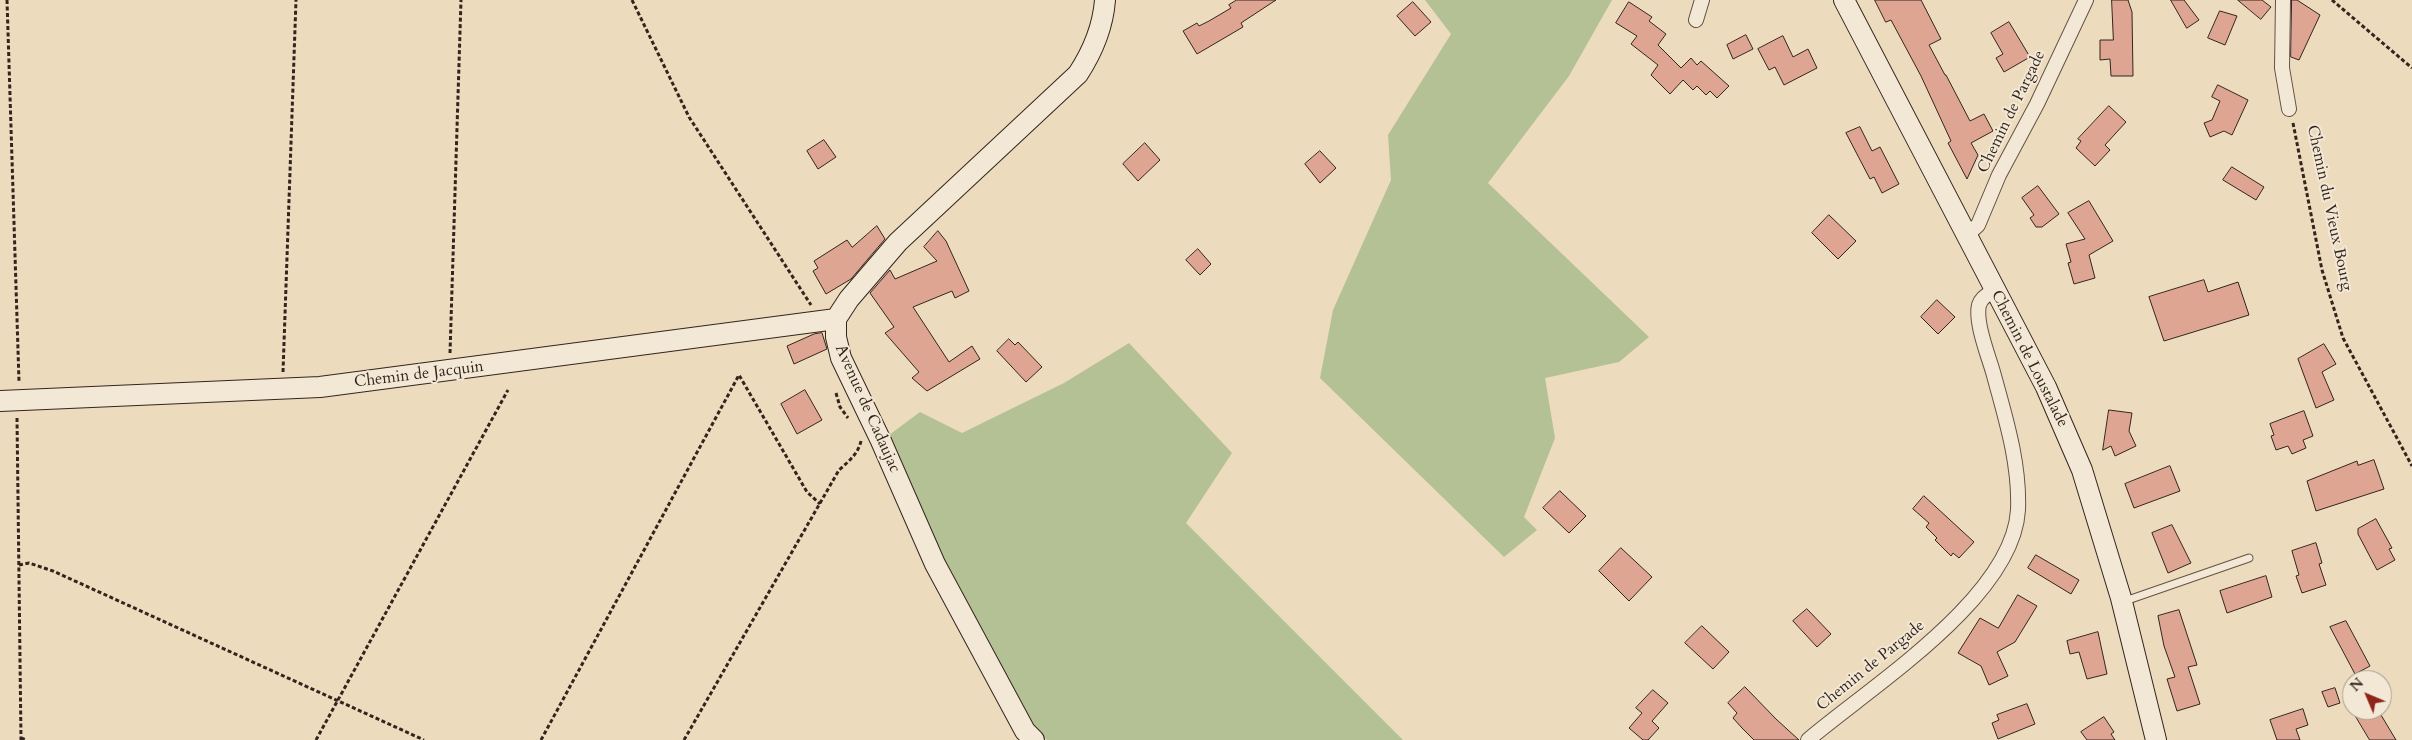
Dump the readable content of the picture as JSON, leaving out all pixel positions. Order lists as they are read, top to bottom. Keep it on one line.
{"streets":{"street":["Chemin de Pargade","Chemin du Vieux Bourg","Chemin de Loustalade","Chemin de Jacquin","Avenue de Cadaujac"]},"crossings":[["Chemin de Pargade","Chemin de Loustalade"],["Chemin de Jacquin","Avenue de Cadaujac"]],"north":"top left"}
